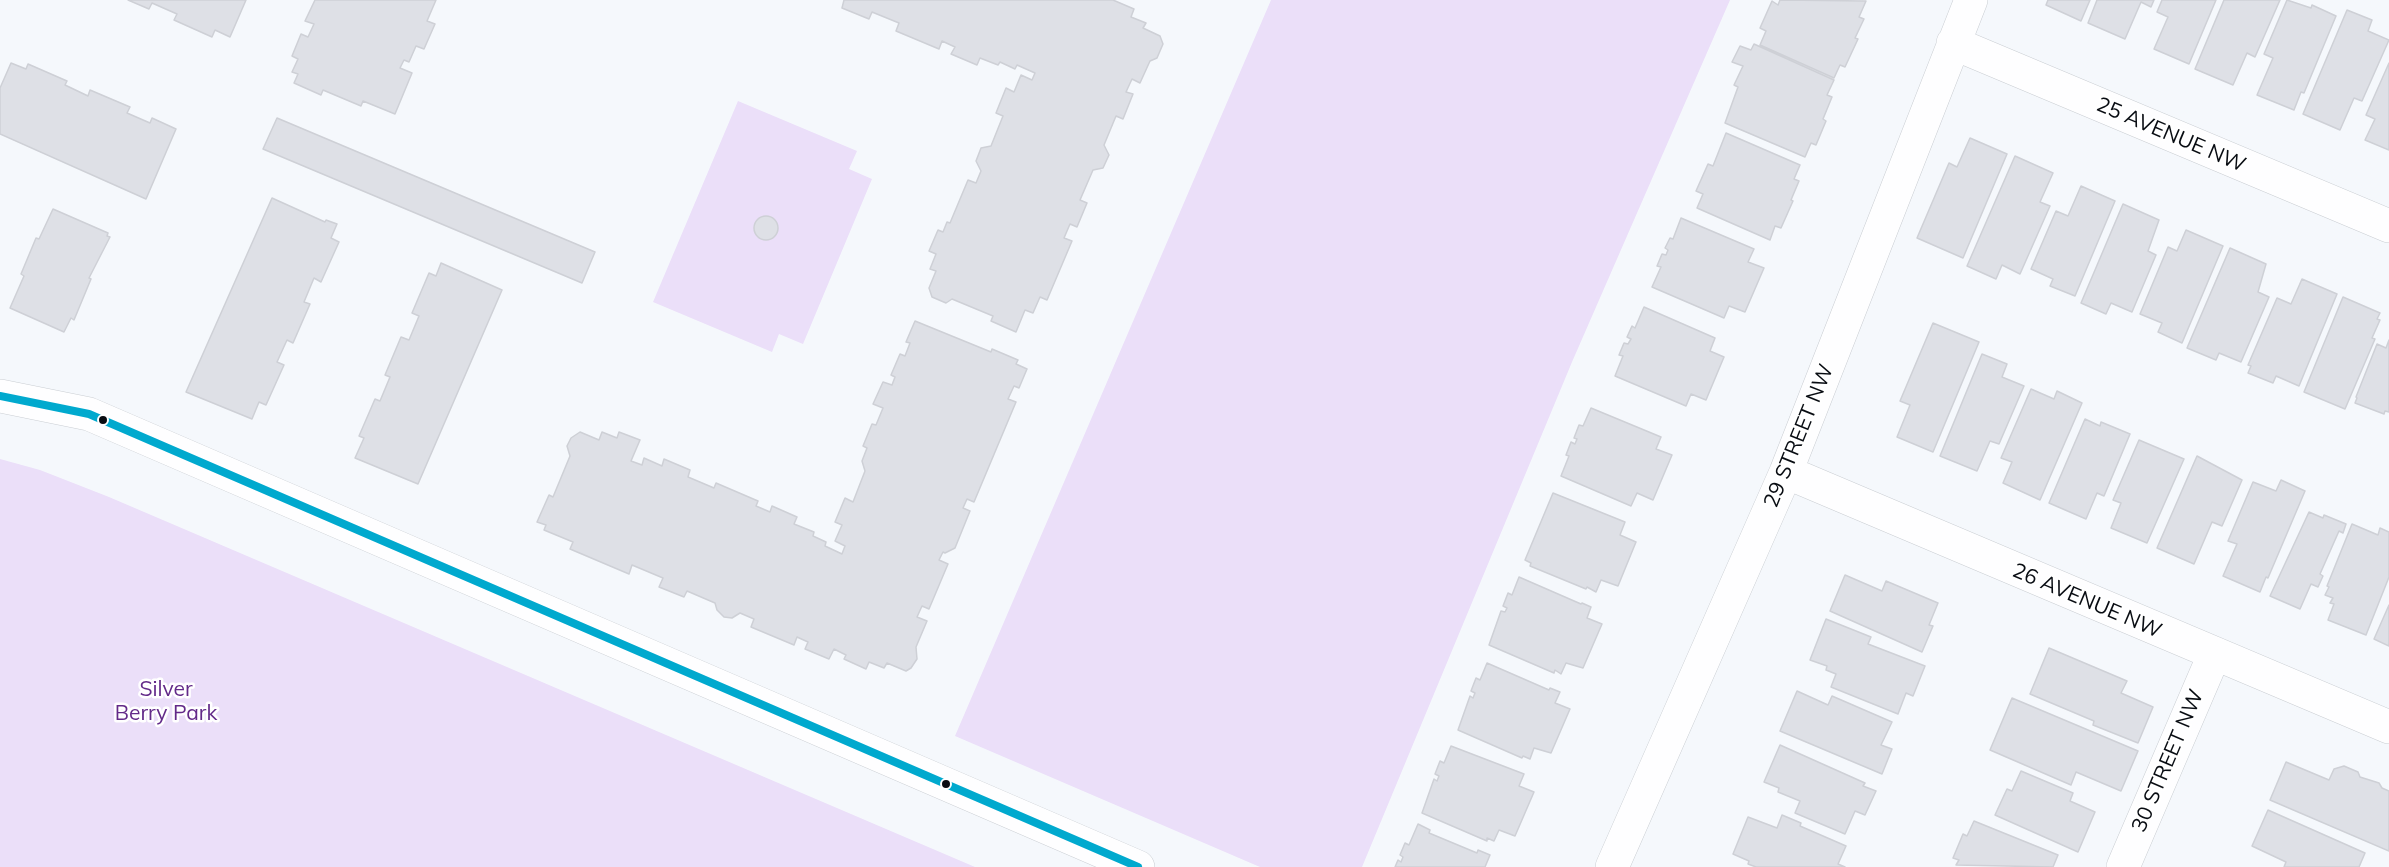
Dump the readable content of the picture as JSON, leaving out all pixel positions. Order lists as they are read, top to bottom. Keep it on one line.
{"streets":{"street":["25 AVENUE NW","29 STREET NW","26 AVENUE NW","30 STREET NW"]},"crossings":[["25 AVENUE NW","29 STREET NW"],["29 STREET NW","26 AVENUE NW"],["26 AVENUE NW","30 STREET NW"]],"parks":["Silver Berry Park"]}
